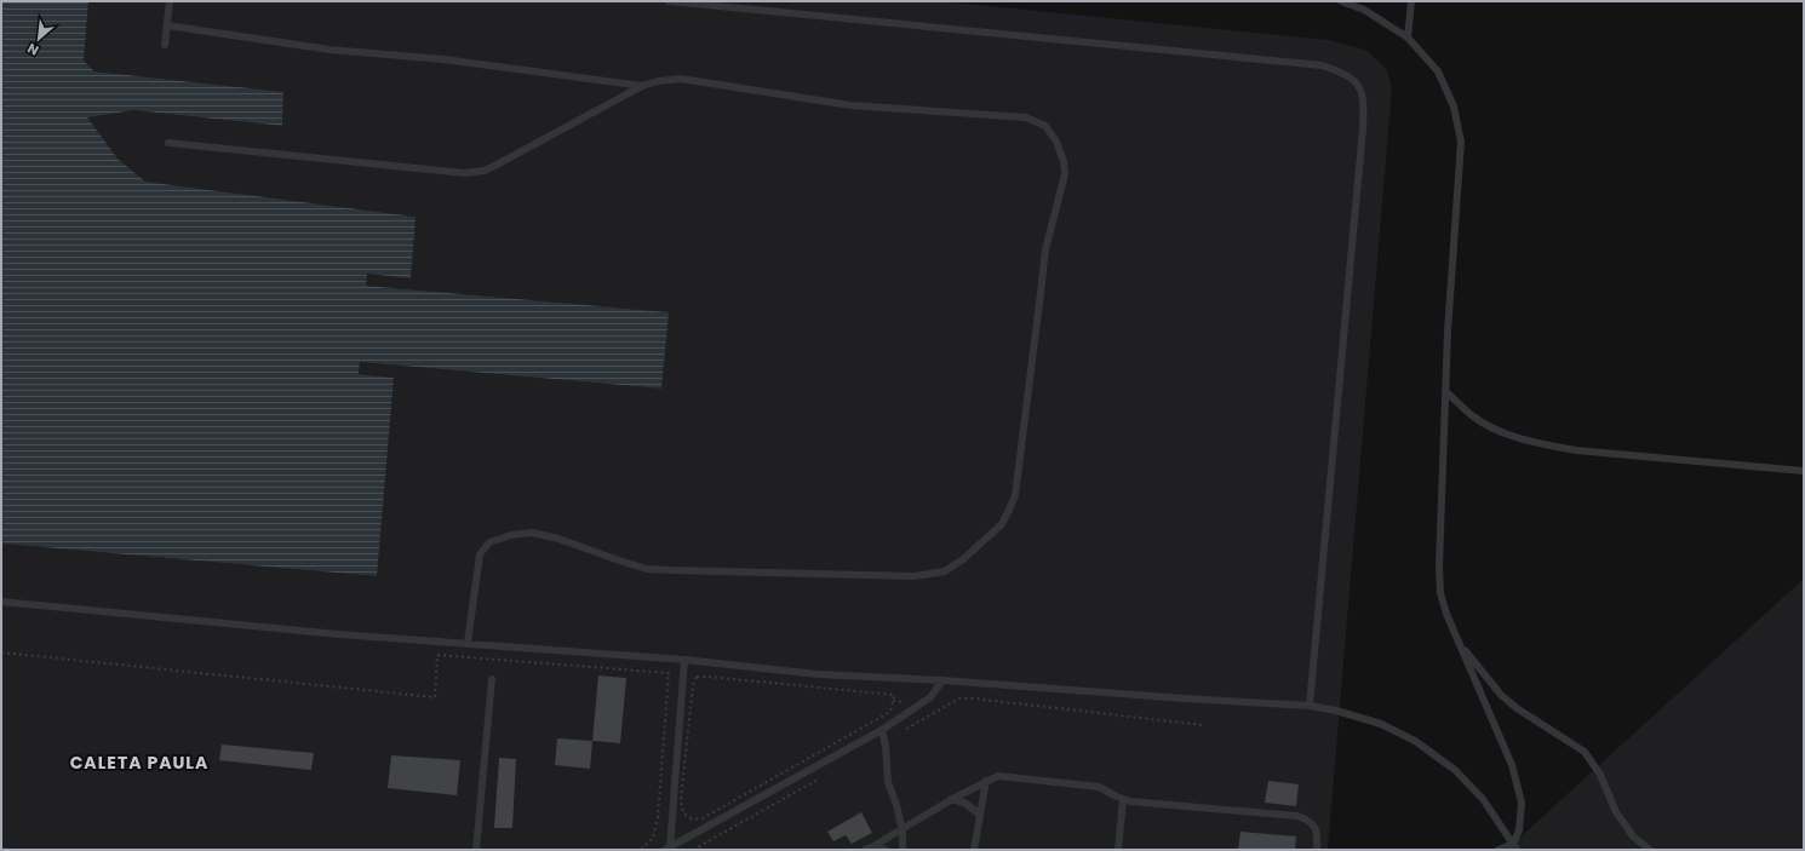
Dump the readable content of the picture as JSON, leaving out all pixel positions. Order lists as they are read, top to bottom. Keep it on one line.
{"districts":["CALETA PAULA"],"north":"bottom left"}
